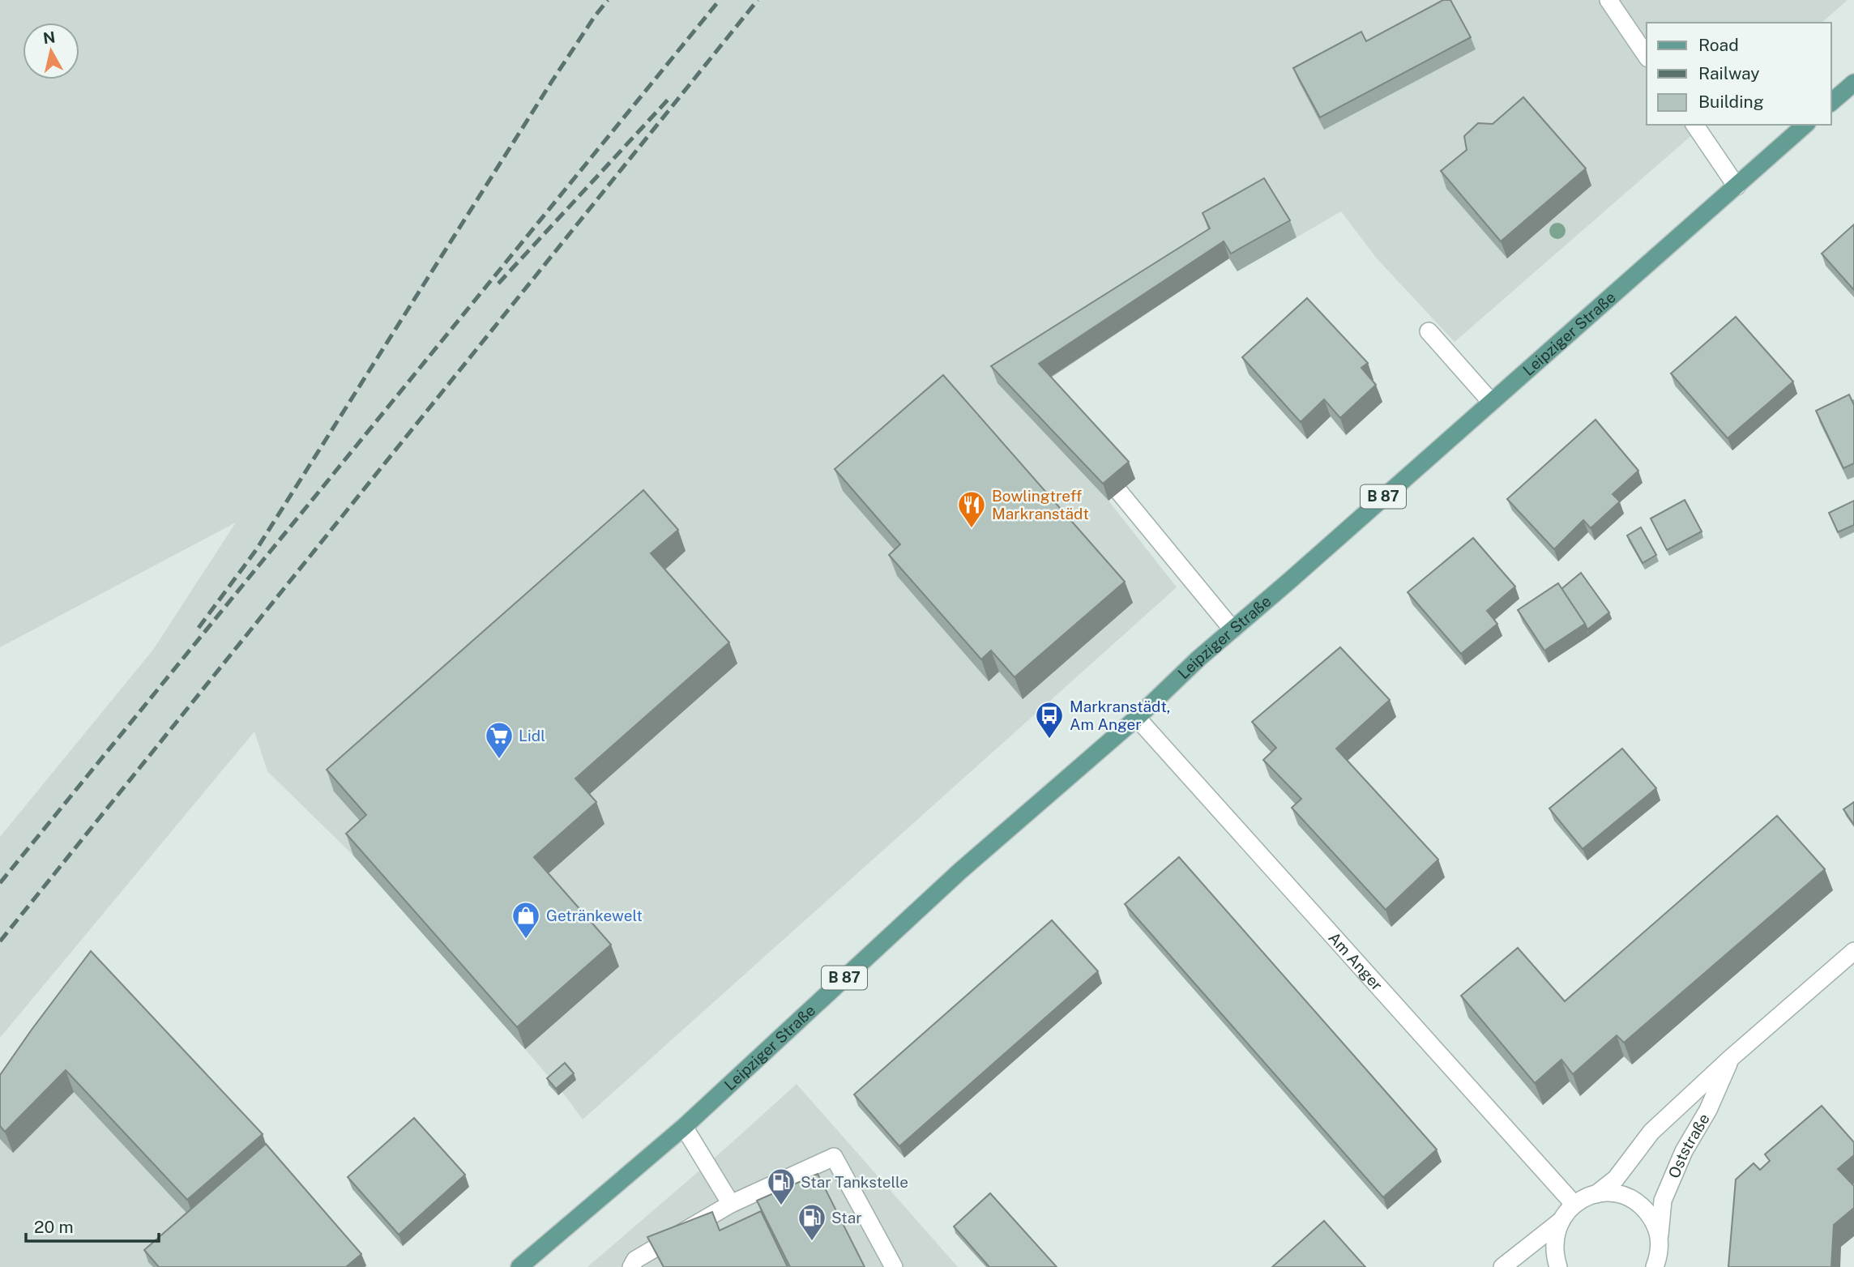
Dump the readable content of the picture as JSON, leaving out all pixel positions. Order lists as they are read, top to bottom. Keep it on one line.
{"streets":{"main road":["Leipziger Straße","B 87"],"street":["Am Anger","Oststraße"]},"crossings":[["Leipziger Straße","Am Anger"],["Am Anger","Oststraße"]],"places":{"restaurant":["Bowlingtreff Markranstädt"],"bus stop":["Markranstädt, Am Anger"],"supermarket":["Lidl"],"shop":["Getränkewelt"],"fuel station":["Star Tankstelle","Star"]},"legend":["Road","Railway","Building"],"scale_bar":"20 m","north":"top"}
